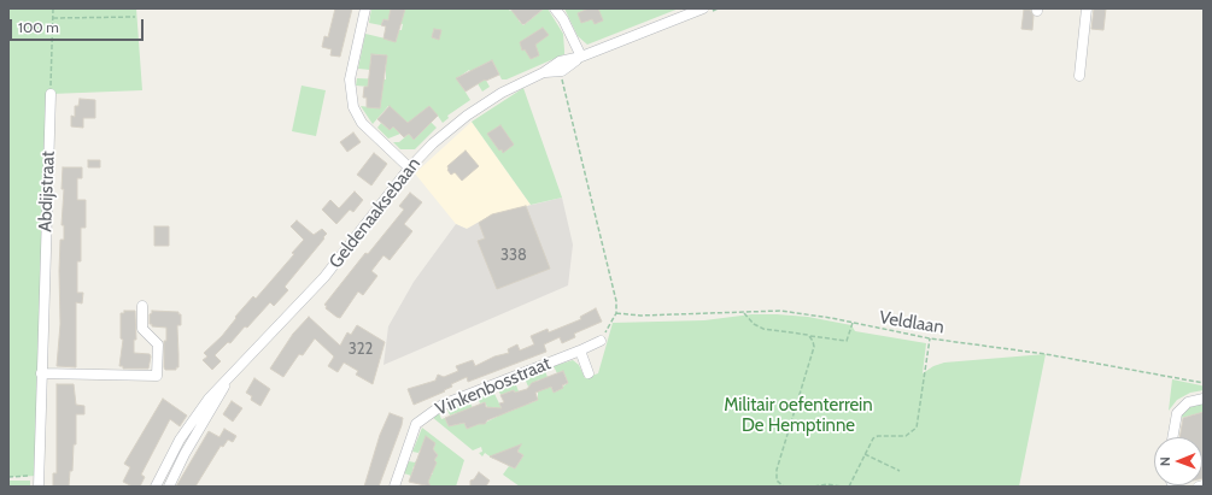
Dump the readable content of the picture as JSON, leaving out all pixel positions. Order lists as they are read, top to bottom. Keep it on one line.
{"streets":{"street":["Abdijstraat","Geldenaaksebaan","Vinkenbosstraat"],"path":["Veldlaan"]},"parks":["Militair oefenterrein De Hemptinne"],"house_numbers":["338","322"],"scale_bar":"100 m","north":"left"}
